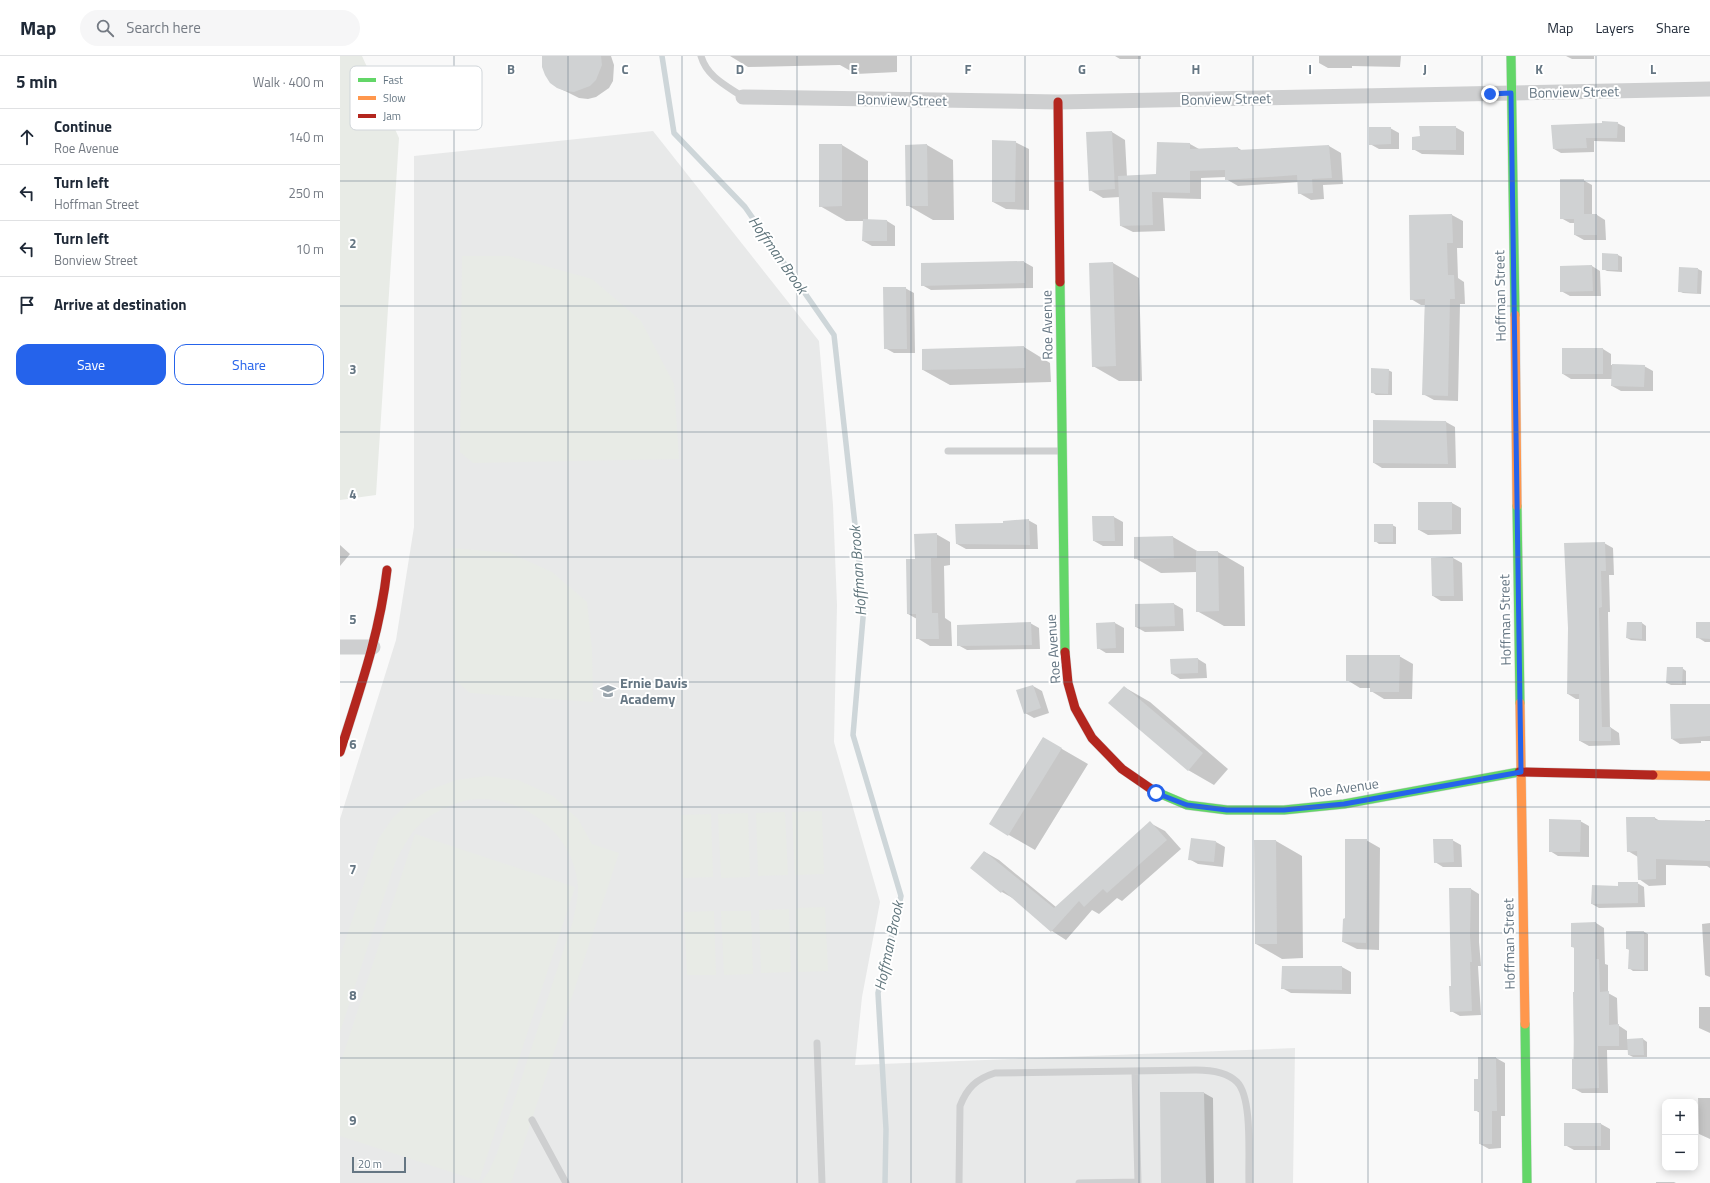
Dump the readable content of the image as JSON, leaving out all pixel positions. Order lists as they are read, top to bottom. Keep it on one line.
{"streets":{"street":["Bonview Street","Hoffman Street","Roe Avenue"]},"crossings":[["Bonview Street","Hoffman Street"],["Bonview Street","Roe Avenue"],["Hoffman Street","Roe Avenue"]],"water":["Hoffman Brook"],"places":{"school or university":["Ernie Davis Academy"]},"legend":["Fast","Slow","Jam"],"scale_bar":"20 m","page":{"header":"Map","search":"Search here","nav":["Map","Layers","Share"],"heading":["5 min","Walk · 400 m"],"list":[["Continue","Roe Avenue","140 m"],["Turn left","Hoffman Street","250 m"],["Turn left","Bonview Street","10 m"],"Arrive at destination"],"buttons":["Save","Share"],"map_buttons":["+","−"],"scale":"20 m"},"grid":{"columns":["B","C","D","E","F","G","H","I","J","K","L"],"rows":["2","3","4","5","6","7","8","9"]}}
